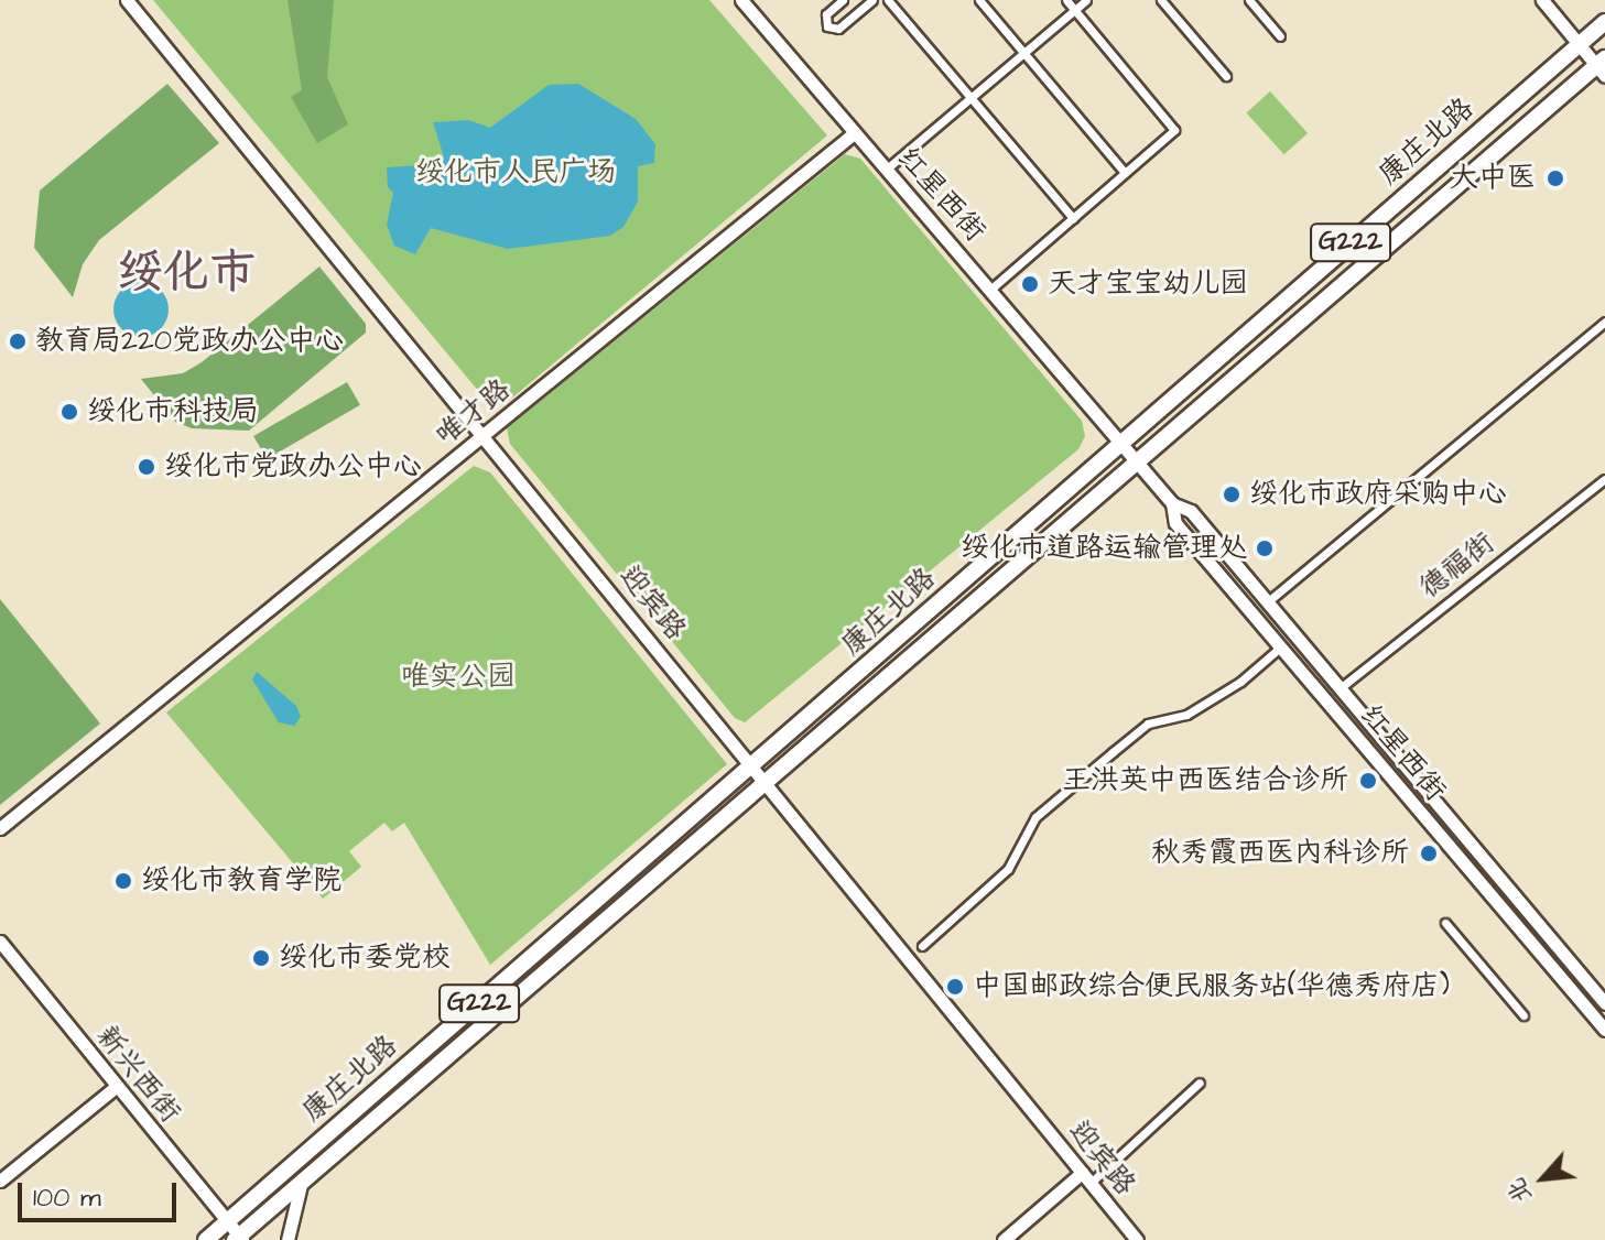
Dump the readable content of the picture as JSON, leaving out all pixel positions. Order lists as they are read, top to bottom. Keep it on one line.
{"streets":{"highway":["康庄北路","G222"],"main road":["红星西街","唯才路","迎宾路","新兴西街"],"street":["德福街"]},"crossings":[["康庄北路","红星西街"],["康庄北路","迎宾路"],["康庄北路","新兴西街"],["红星西街","唯才路"],["红星西街","德福街"],["唯才路","迎宾路"]],"districts":["绥化市"],"parks":["绥化市人民广场","唯实公园"],"places":["大中医","天才宝宝幼儿园","教育局220党政办公中心","绥化市科技局","绥化市党政办公中心","绥化市政府采购中心","绥化市道路运输管理处","王洪英中西医结合诊所","秋秀霞西医内科诊所","绥化市教育学院","绥化市委党校","中国邮政综合便民服务站(华德秀府店)"],"scale_bar":"100 m","north":"bottom left"}
